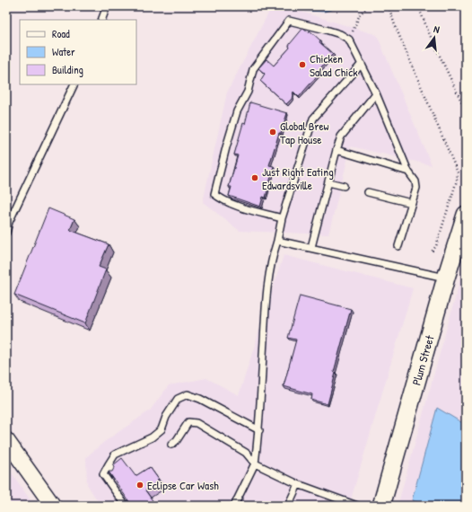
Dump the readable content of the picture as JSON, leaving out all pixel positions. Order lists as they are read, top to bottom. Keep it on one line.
{"streets":{"main road":["Plum Street"]},"places":["Chicken Salad Chick","Global Brew Tap House","Just Right Eating Edwardsville","Eclipse Car Wash"],"legend":["Road","Water","Building"],"north":"top"}
